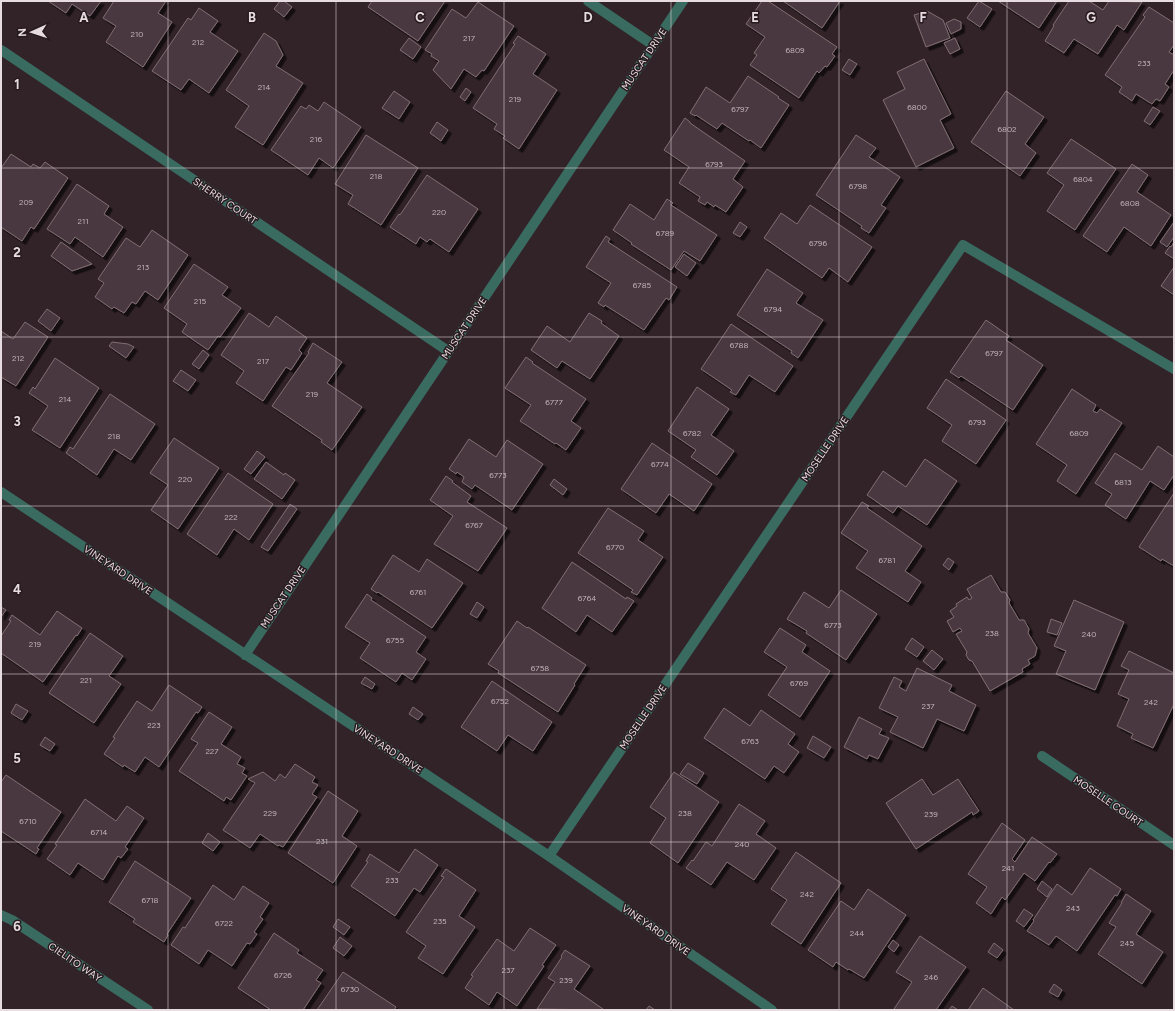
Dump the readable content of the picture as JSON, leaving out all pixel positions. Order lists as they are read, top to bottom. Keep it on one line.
{"streets":{"street":["MUSCAT DRIVE","SHERRY COURT","MOSELLE DRIVE","VINEYARD DRIVE","MOSELLE COURT","CIELITO WAY"]},"crossings":[["MUSCAT DRIVE","SHERRY COURT"],["MUSCAT DRIVE","VINEYARD DRIVE"],["MOSELLE DRIVE","VINEYARD DRIVE"]],"house_numbers":["210","217","212","6809","233","214","219","6800","6797","6802","216","6793","218","6804","6798","209","6808","220","211","6789","6796","213","6785","215","6794","6788","6797","212","217","219","214","6777","6793","6782","6809","218","6774","6773","220","6813","222","6767","6770","6781","6761","6764","6773","238","240","6755","219","6758","221","6769","6752","242","237","223","6763","227","229","238","239","6710","6714","231","240","241","233","242","6718","243","235","6722","244","245","237","6726","246","239","6730"],"north":"left","grid":{"columns":["A","B","C","D","E","F","G"],"rows":["1","2","3","4","5","6"]}}
